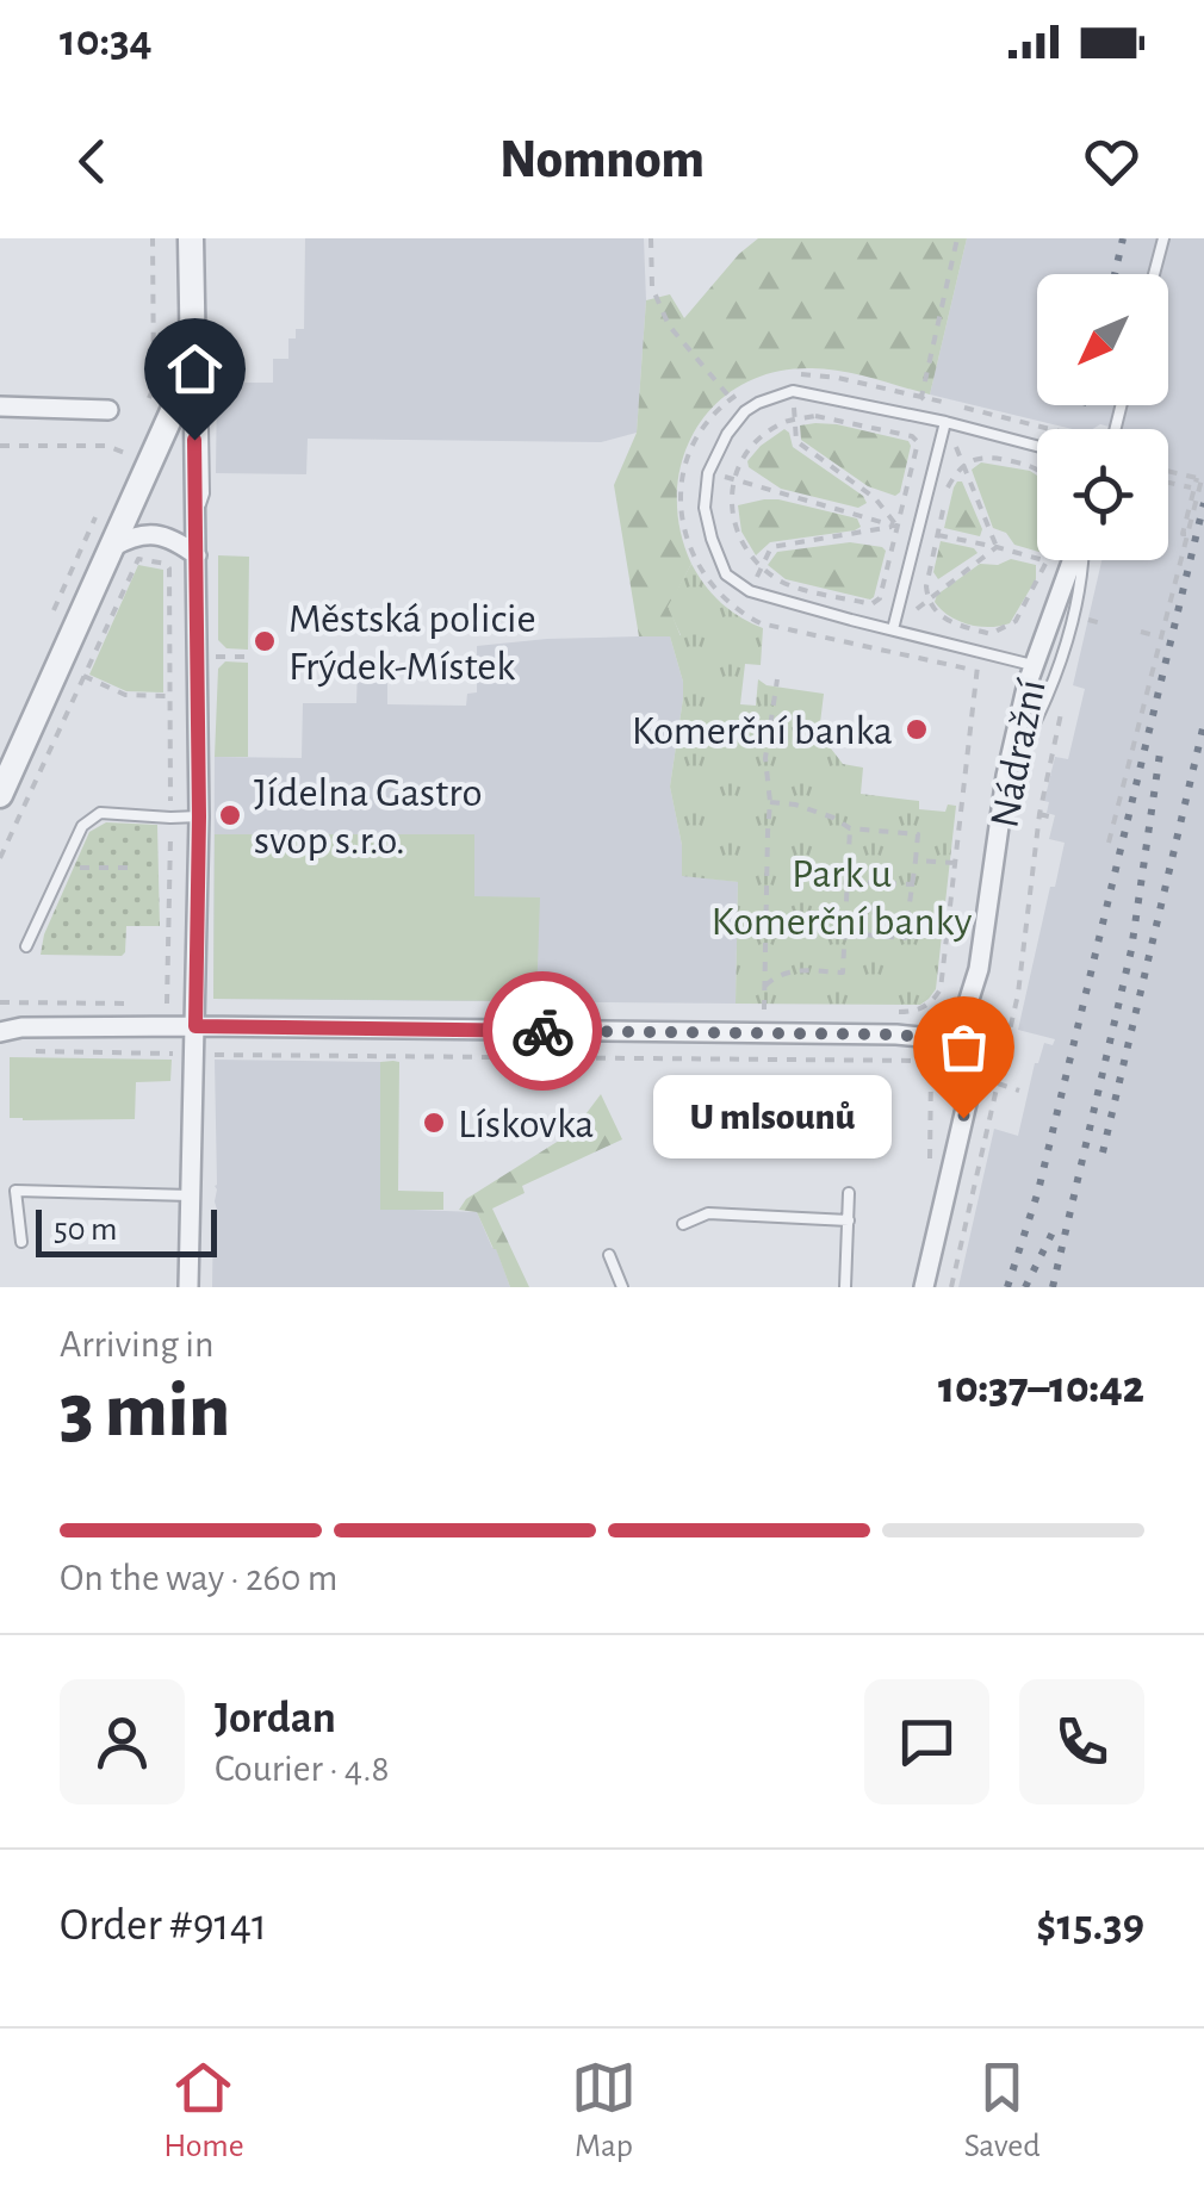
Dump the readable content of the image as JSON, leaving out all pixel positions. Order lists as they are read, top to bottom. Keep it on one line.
{"streets":{"street":["Nádražní"]},"parks":["Park u Komerční banky"],"places":["Městská policie Frýdek-Místek","Komerční banka","Jídelna Gastro svop s.r.o.","U mlsounů","Lískovka"],"scale_bar":"50 m","north":"bottom left","page":{"status":"10:34","header":"Nomnom","bubble":"U mlsounů","scale":"50 m","heading":["3 min","Arriving in","10:37–10:42"],"panel":["Jordan","Courier · 4.8","Order #9141","$15.39"],"bar":"On the way · 260 m","tabs":["Home","Map","Saved"]}}
